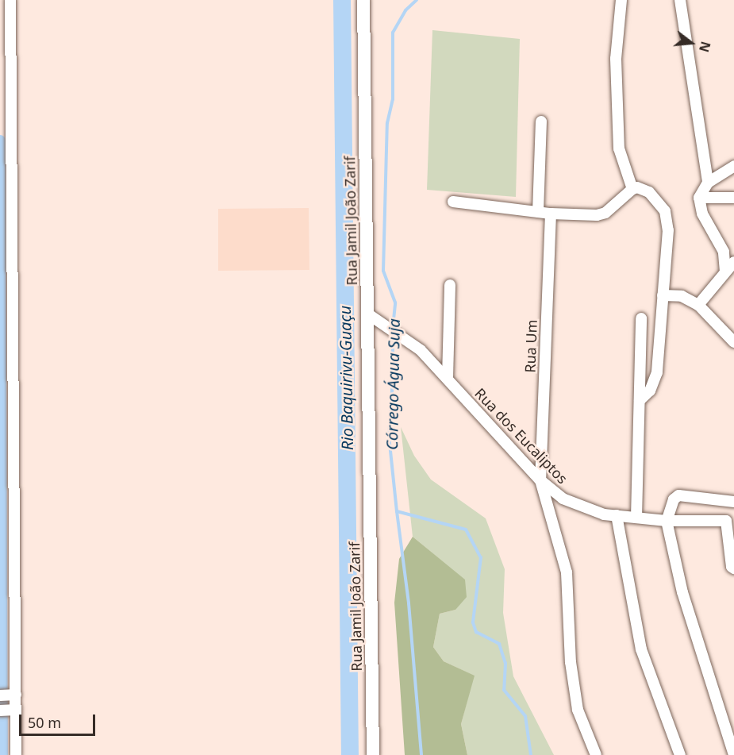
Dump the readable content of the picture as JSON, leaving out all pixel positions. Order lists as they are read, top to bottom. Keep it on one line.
{"streets":{"main road":["Rua Jamil João Zarif"],"street":["Rua Um","Rua dos Eucaliptos"]},"crossings":[["Rua Jamil João Zarif","Rua dos Eucaliptos"],["Rua Um","Rua dos Eucaliptos"]],"water":["Rio Baquirivu-Guaçu","Córrego Água Suja"],"scale_bar":"50 m","north":"right"}
